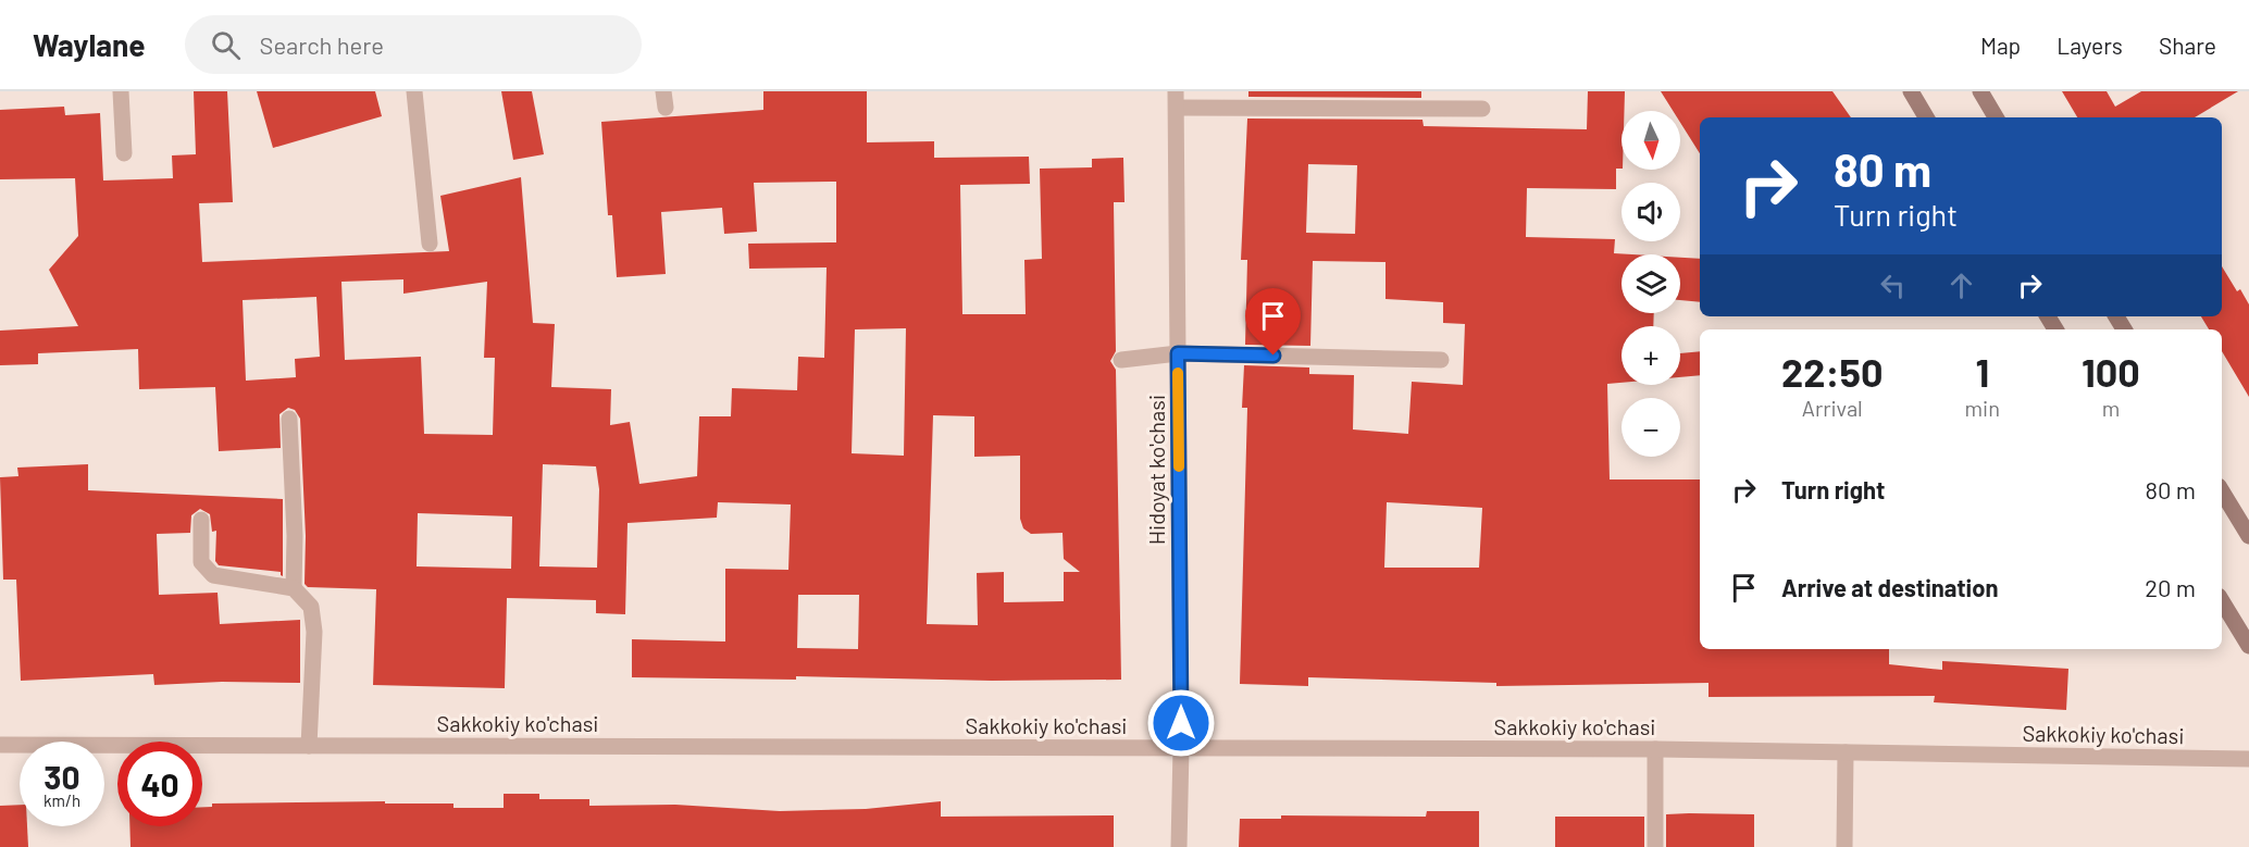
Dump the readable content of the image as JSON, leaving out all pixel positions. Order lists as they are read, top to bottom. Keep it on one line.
{"streets":{"street":["Hidoyat ko'chasi","Sakkokiy ko'chasi"]},"crossings":[["Hidoyat ko'chasi","Sakkokiy ko'chasi"]],"north":"bottom","page":{"header":"Waylane","search":"Search here","nav":["Map","Layers","Share"],"map_buttons":["+","−"],"turn":["80 m","Turn right"],"eta":["22:50","Arrival","1","min","100","m"],"list":[{"name":"Turn right","value":"80 m"},{"name":"Arrive at destination","value":"20 m"}],"speed":"30 km/h","limit":"40"}}
